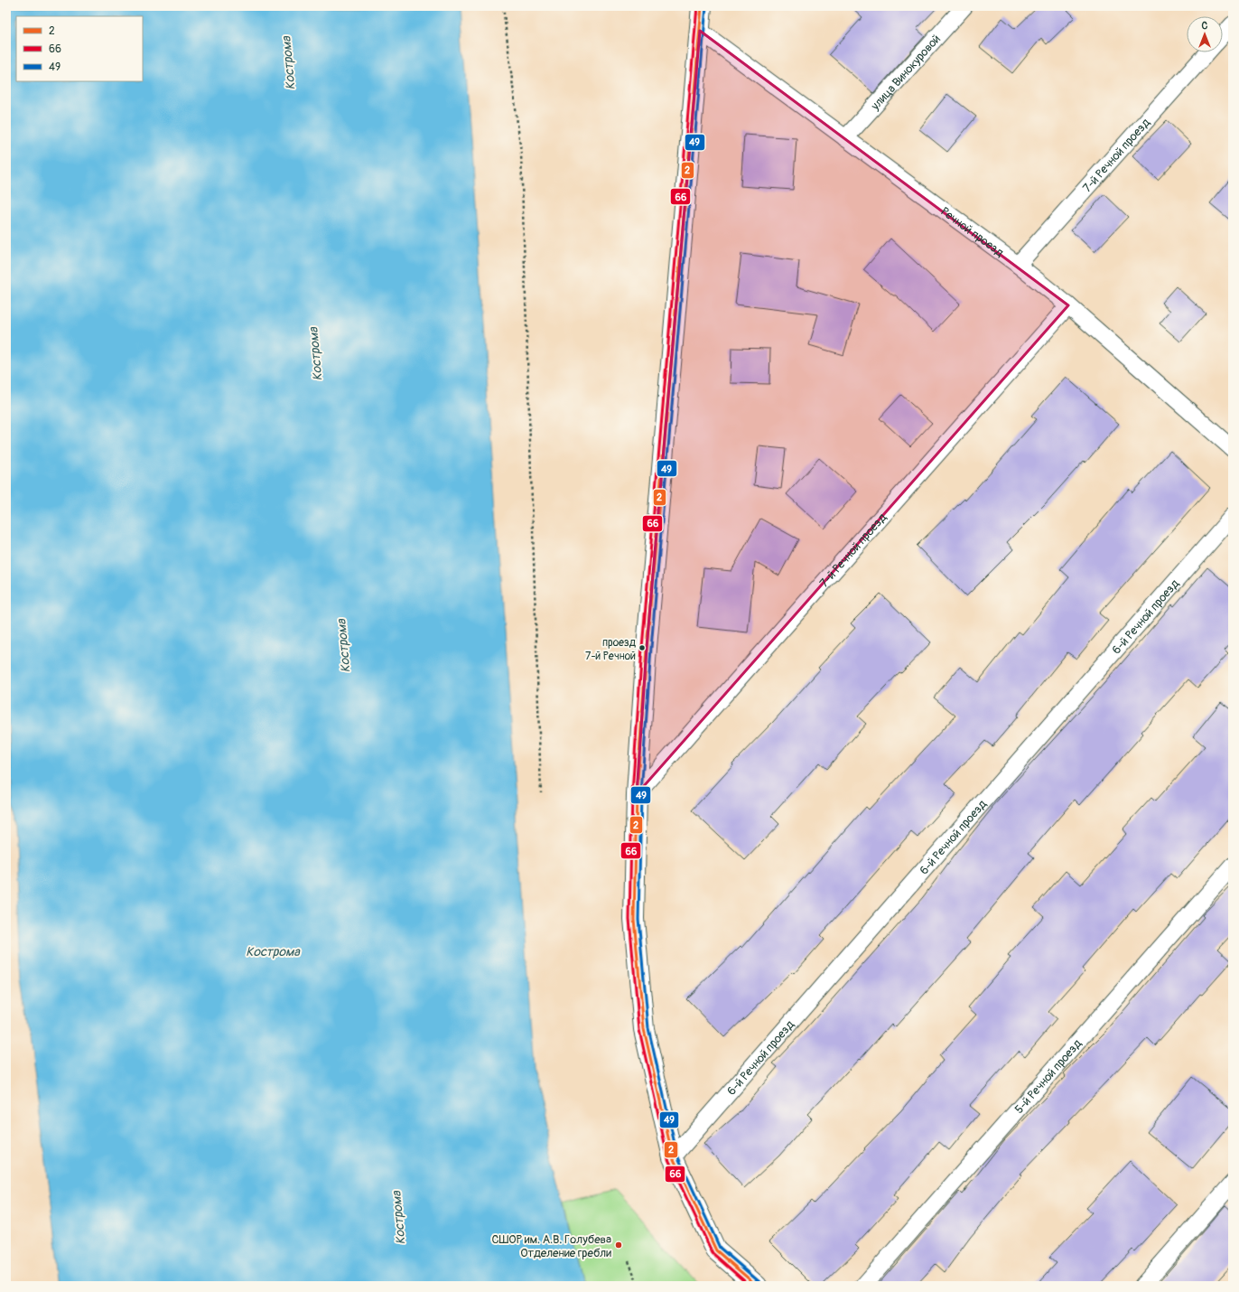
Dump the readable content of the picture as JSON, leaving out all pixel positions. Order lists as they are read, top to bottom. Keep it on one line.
{"streets":{"street":["улица Винокуровой","7-й Речной проезд","Речной проезд","6-й Речной проезд","5-й Речной проезд"]},"crossings":[["улица Винокуровой","Речной проезд"],["7-й Речной проезд","Речной проезд"]],"water":["Кострома"],"places":["проезд 7-й Речной","СШОР им. А.В. Голубева Отделение гребли"],"lines":["transit line 2","transit line 66","transit line 49"],"legend":["2","66","49"],"north":"top"}
